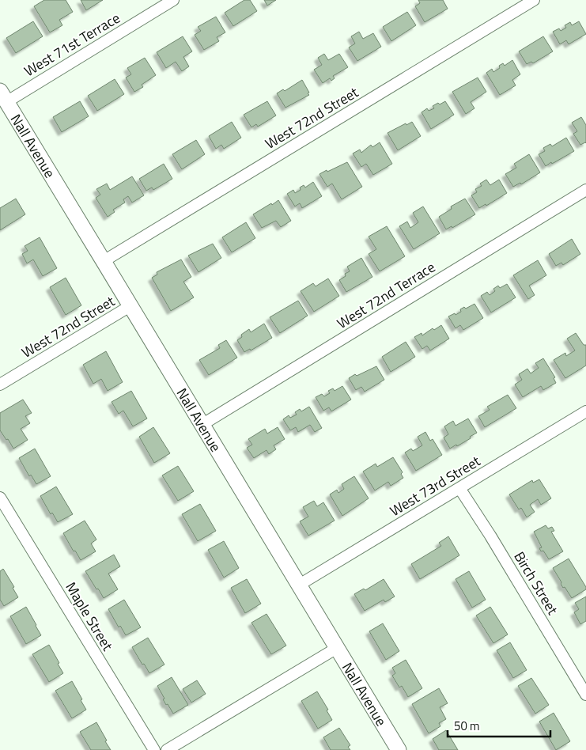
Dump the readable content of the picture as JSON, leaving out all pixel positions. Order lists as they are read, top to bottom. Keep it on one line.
{"streets":{"main road":["Nall Avenue"],"street":["West 71st Terrace","West 72nd Street","West 72nd Terrace","West 73rd Street","Birch Street","Maple Street"]},"crossings":[["West 71st Terrace","Nall Avenue"],["West 72nd Street","Nall Avenue"],["Nall Avenue","West 72nd Terrace"],["Nall Avenue","West 73rd Street"],["West 73rd Street","Birch Street"]],"scale_bar":"50 m"}
